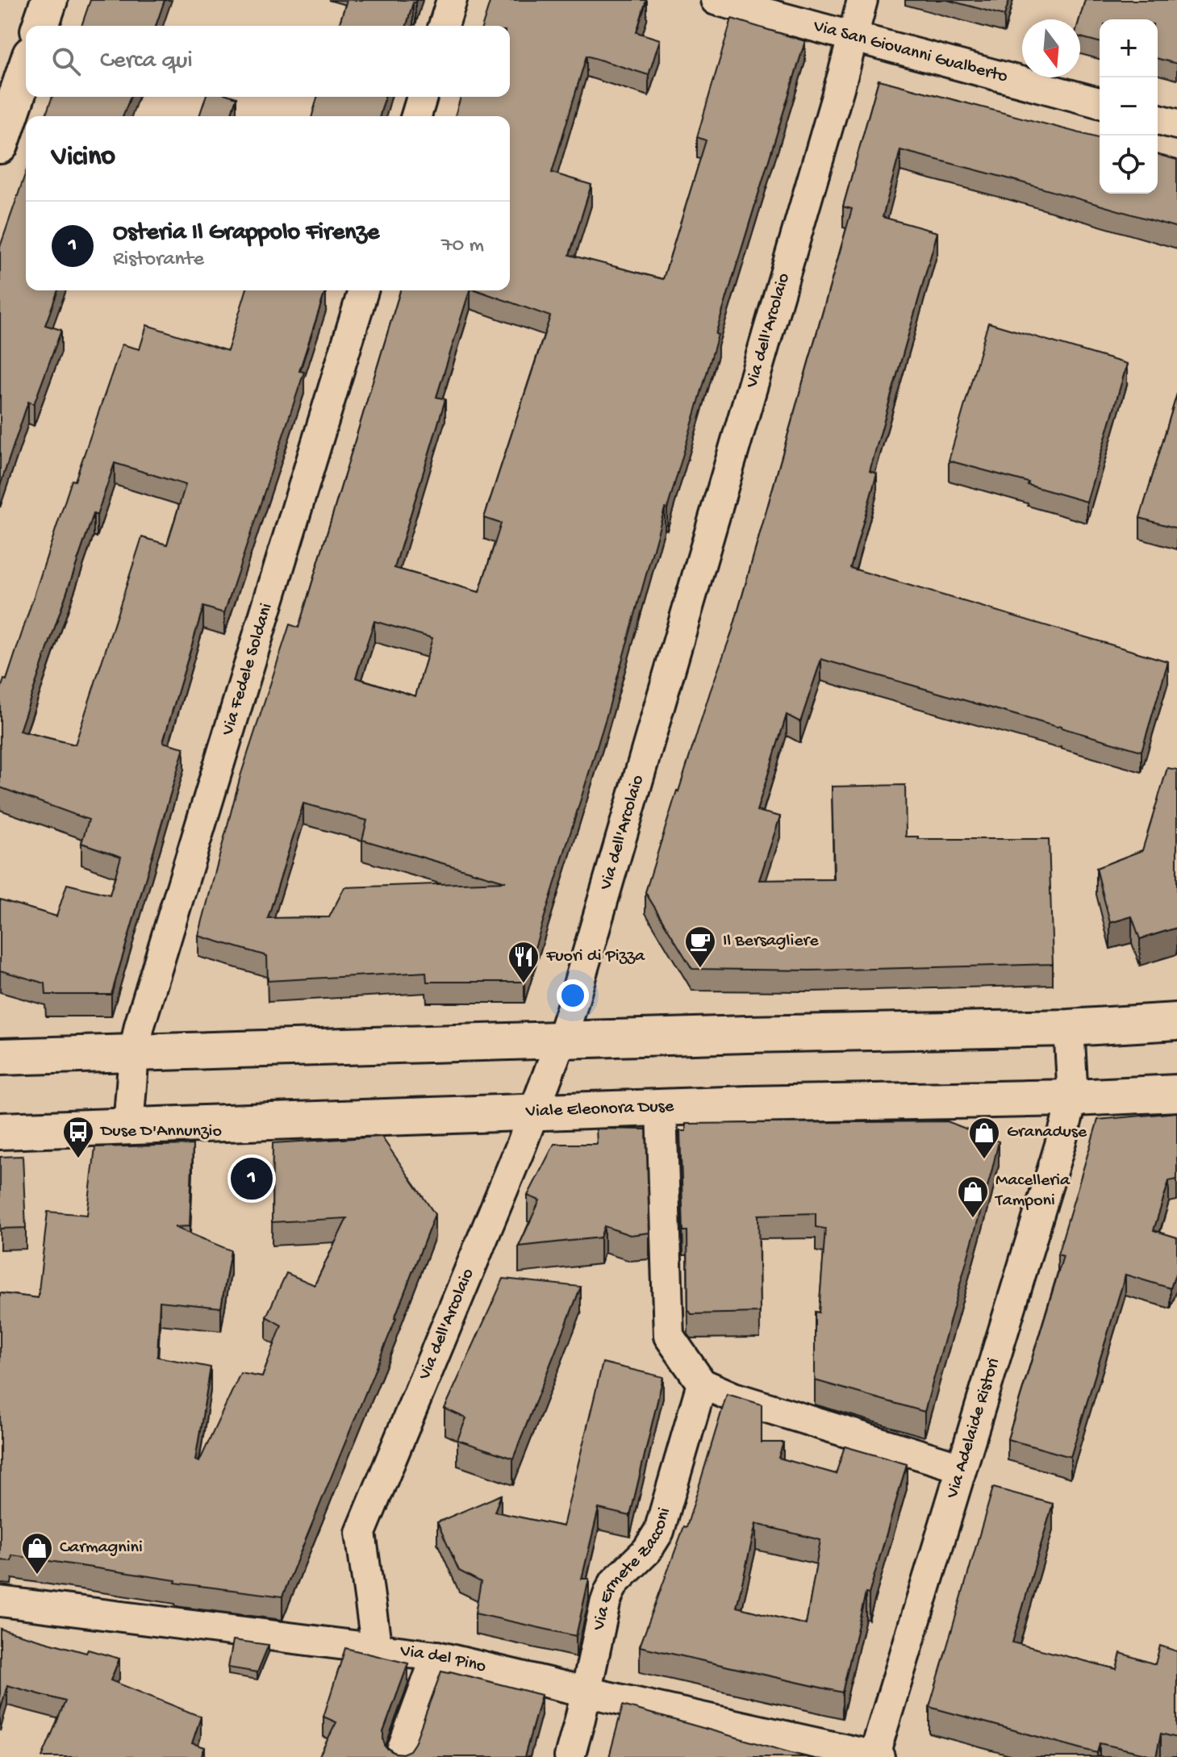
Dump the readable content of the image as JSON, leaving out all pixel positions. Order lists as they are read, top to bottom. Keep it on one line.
{"streets":{"main road":["Viale Eleonora Duse"],"street":["Via San Giovanni Gualberto","Via dell'Arcolaio","Via Fedele Soldani","Via Adelaide Ristori","Via Ermete Zacconi","Via del Pino"]},"crossings":[["Via San Giovanni Gualberto","Via dell'Arcolaio"],["Via dell'Arcolaio","Viale Eleonora Duse"],["Via dell'Arcolaio","Via del Pino"],["Viale Eleonora Duse","Via Adelaide Ristori"],["Via Adelaide Ristori","Via del Pino"],["Via Ermete Zacconi","Via del Pino"]],"places":{"cafe":["Il Bersagliere"],"restaurant":["Fuori di Pizza"],"bus stop":["Duse D'Annunzio"],"shop":["Granaduse","Macelleria Tamponi","Carmagnini"]},"north":"bottom","page":{"map_buttons":["+","−"],"search":"Cerca qui","heading":"Vicino","list":[{"mark":"1","name":"Osteria Il Grappolo Firenze","note":"Ristorante","value":"70 m"}],"pins":"1"}}
